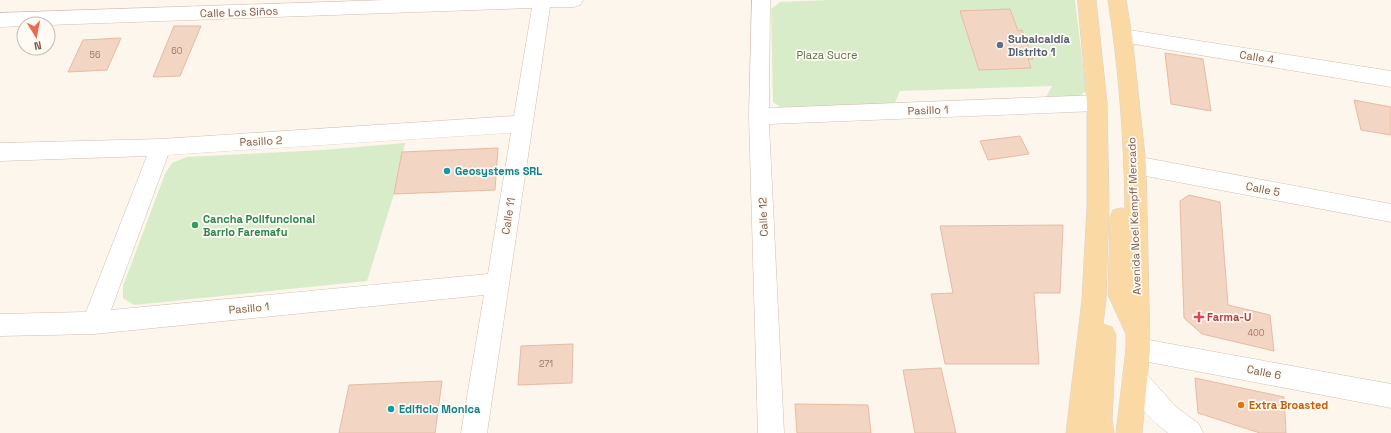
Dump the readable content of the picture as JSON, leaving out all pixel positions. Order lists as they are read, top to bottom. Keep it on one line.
{"streets":{"main road":["Avenida Noel Kempff Mercado"],"street":["Calle Los Siños","Calle 4","Pasillo 1","Pasillo 2","Calle 5","Calle 11","Calle 12","Calle 6"]},"crossings":[["Calle Los Siños","Calle 11"],["Calle 4","Avenida Noel Kempff Mercado"],["Pasillo 1","Calle 11"],["Pasillo 1","Calle 12"],["Pasillo 2","Calle 11"],["Calle 5","Avenida Noel Kempff Mercado"],["Avenida Noel Kempff Mercado","Calle 6"]],"parks":["Plaza Sucre"],"places":{"other":["Subalcaldía Distrito 1","Geosystems SRL","Cancha Polifuncional Barrio Faremafu","Extra Broasted","Edificio Monica"],"health":["Farma-U"]},"house_numbers":["60","56","400","271"],"north":"bottom"}
